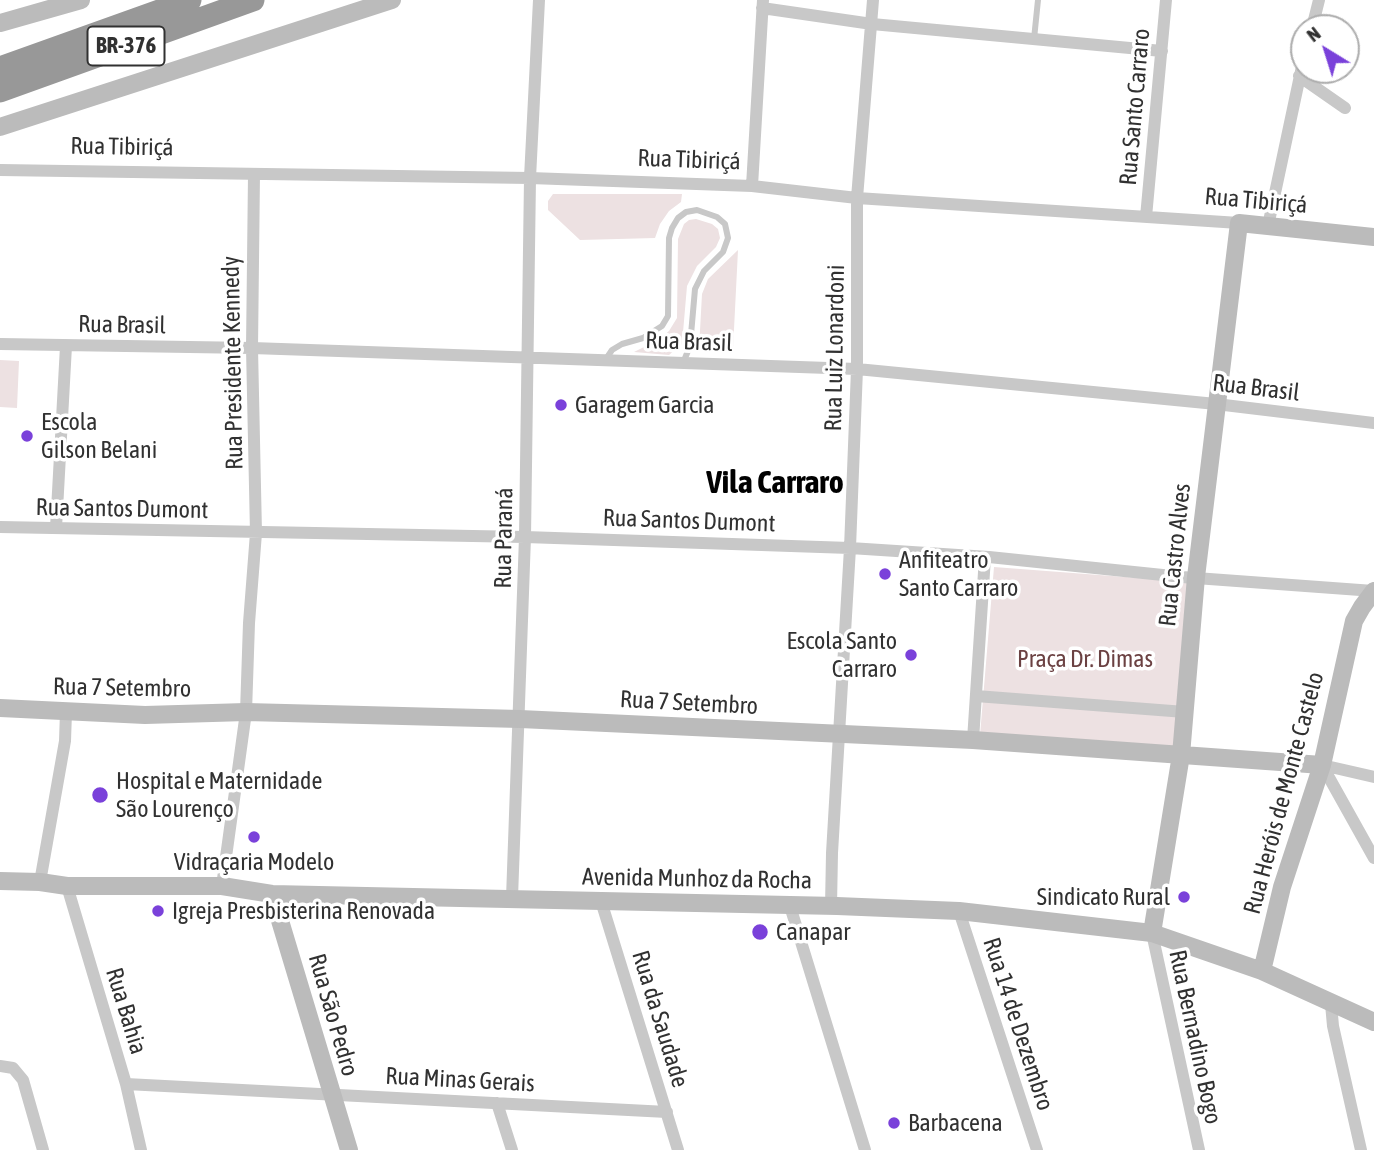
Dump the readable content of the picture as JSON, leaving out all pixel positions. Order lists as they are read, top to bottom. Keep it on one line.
{"streets":{"highway":["BR-376"],"main road":["Rua Tibiriçá","Rua Castro Alves","Rua 7 Setembro","Rua Heróis de Monte Castelo","Avenida Munhoz da Rocha","Rua São Pedro"],"street":["Rua Santo Carraro","Rua Brasil","Rua Luiz Lonardoni","Rua Presidente Kennedy","Rua Santos Dumont","Rua Paraná","Rua Bahia","Rua da Saudade","Rua 14 de Dezembro","Rua Bernadino Bogo","Rua Minas Gerais"]},"crossings":[["Rua Santo Carraro","Rua Tibiriçá"],["Rua Tibiriçá","Rua Luiz Lonardoni"],["Rua Tibiriçá","Rua Presidente Kennedy"],["Rua Tibiriçá","Rua Paraná"],["Rua Tibiriçá","Rua Castro Alves"],["Rua Brasil","Rua Luiz Lonardoni"],["Rua Brasil","Rua Presidente Kennedy"],["Rua Brasil","Rua Paraná"],["Rua Brasil","Rua Castro Alves"],["Rua Luiz Lonardoni","Rua Santos Dumont"],["Rua Luiz Lonardoni","Rua 7 Setembro"],["Rua Luiz Lonardoni","Avenida Munhoz da Rocha"],["Rua Presidente Kennedy","Rua Santos Dumont"],["Rua Presidente Kennedy","Rua 7 Setembro"],["Rua Presidente Kennedy","Avenida Munhoz da Rocha"],["Rua Santos Dumont","Rua Paraná"],["Rua Santos Dumont","Rua Castro Alves"],["Rua Santos Dumont","Rua Heróis de Monte Castelo"],["Rua Paraná","Rua 7 Setembro"],["Rua Paraná","Avenida Munhoz da Rocha"],["Rua Castro Alves","Rua 7 Setembro"],["Rua Castro Alves","Avenida Munhoz da Rocha"],["Rua Castro Alves","Rua Bernadino Bogo"],["Rua 7 Setembro","Rua Heróis de Monte Castelo"],["Rua Heróis de Monte Castelo","Avenida Munhoz da Rocha"],["Avenida Munhoz da Rocha","Rua Bahia"],["Avenida Munhoz da Rocha","Rua São Pedro"],["Avenida Munhoz da Rocha","Rua da Saudade"],["Avenida Munhoz da Rocha","Rua 14 de Dezembro"],["Avenida Munhoz da Rocha","Rua Bernadino Bogo"],["Rua Bahia","Rua Minas Gerais"],["Rua São Pedro","Rua Minas Gerais"],["Rua da Saudade","Rua Minas Gerais"]],"districts":["Vila Carraro"],"parks":["Praça Dr. Dimas"],"places":["Garagem Garcia","Escola Gilson Belani","Anfiteatro Santo Carraro","Escola Santo Carraro","Hospital e Maternidade São Lourenço","Vidraçaria Modelo","Sindicato Rural","Igreja Presbisterina Renovada","Canapar","Barbacena"],"north":"top left"}
